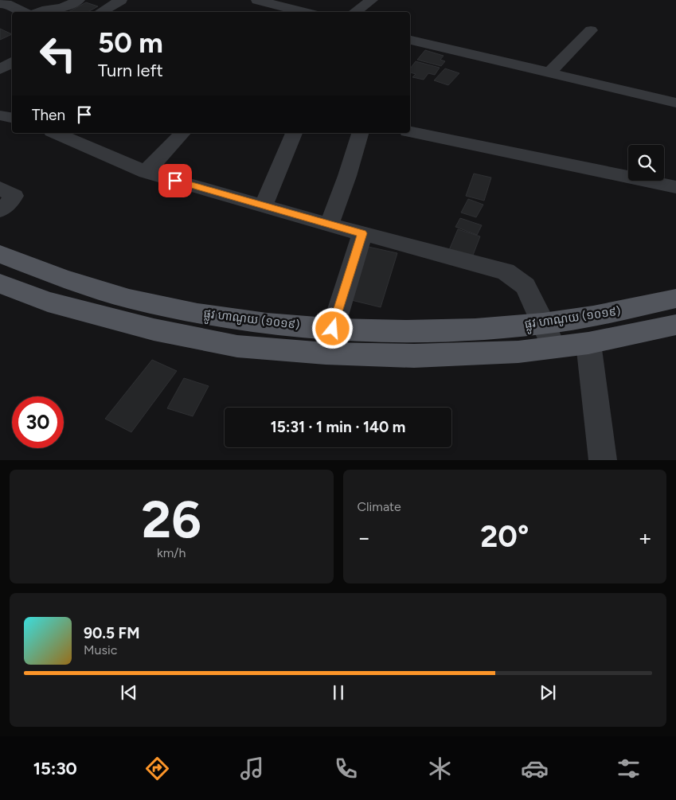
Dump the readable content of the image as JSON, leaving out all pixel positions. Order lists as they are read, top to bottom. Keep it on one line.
{"streets":{"main road":["ផ្លូវ ហាណូយ (១០១៩)"]},"page":{"turn":["50 m","Turn left"],"then":"Then","limit":"30","trip":"15:31 · 1 min · 140 m","tile":[["26","km/h"],"Climate"],"heat":["−","20°","+"],"song":["90.5 FM","Music"],"tabs":"15:30"}}
